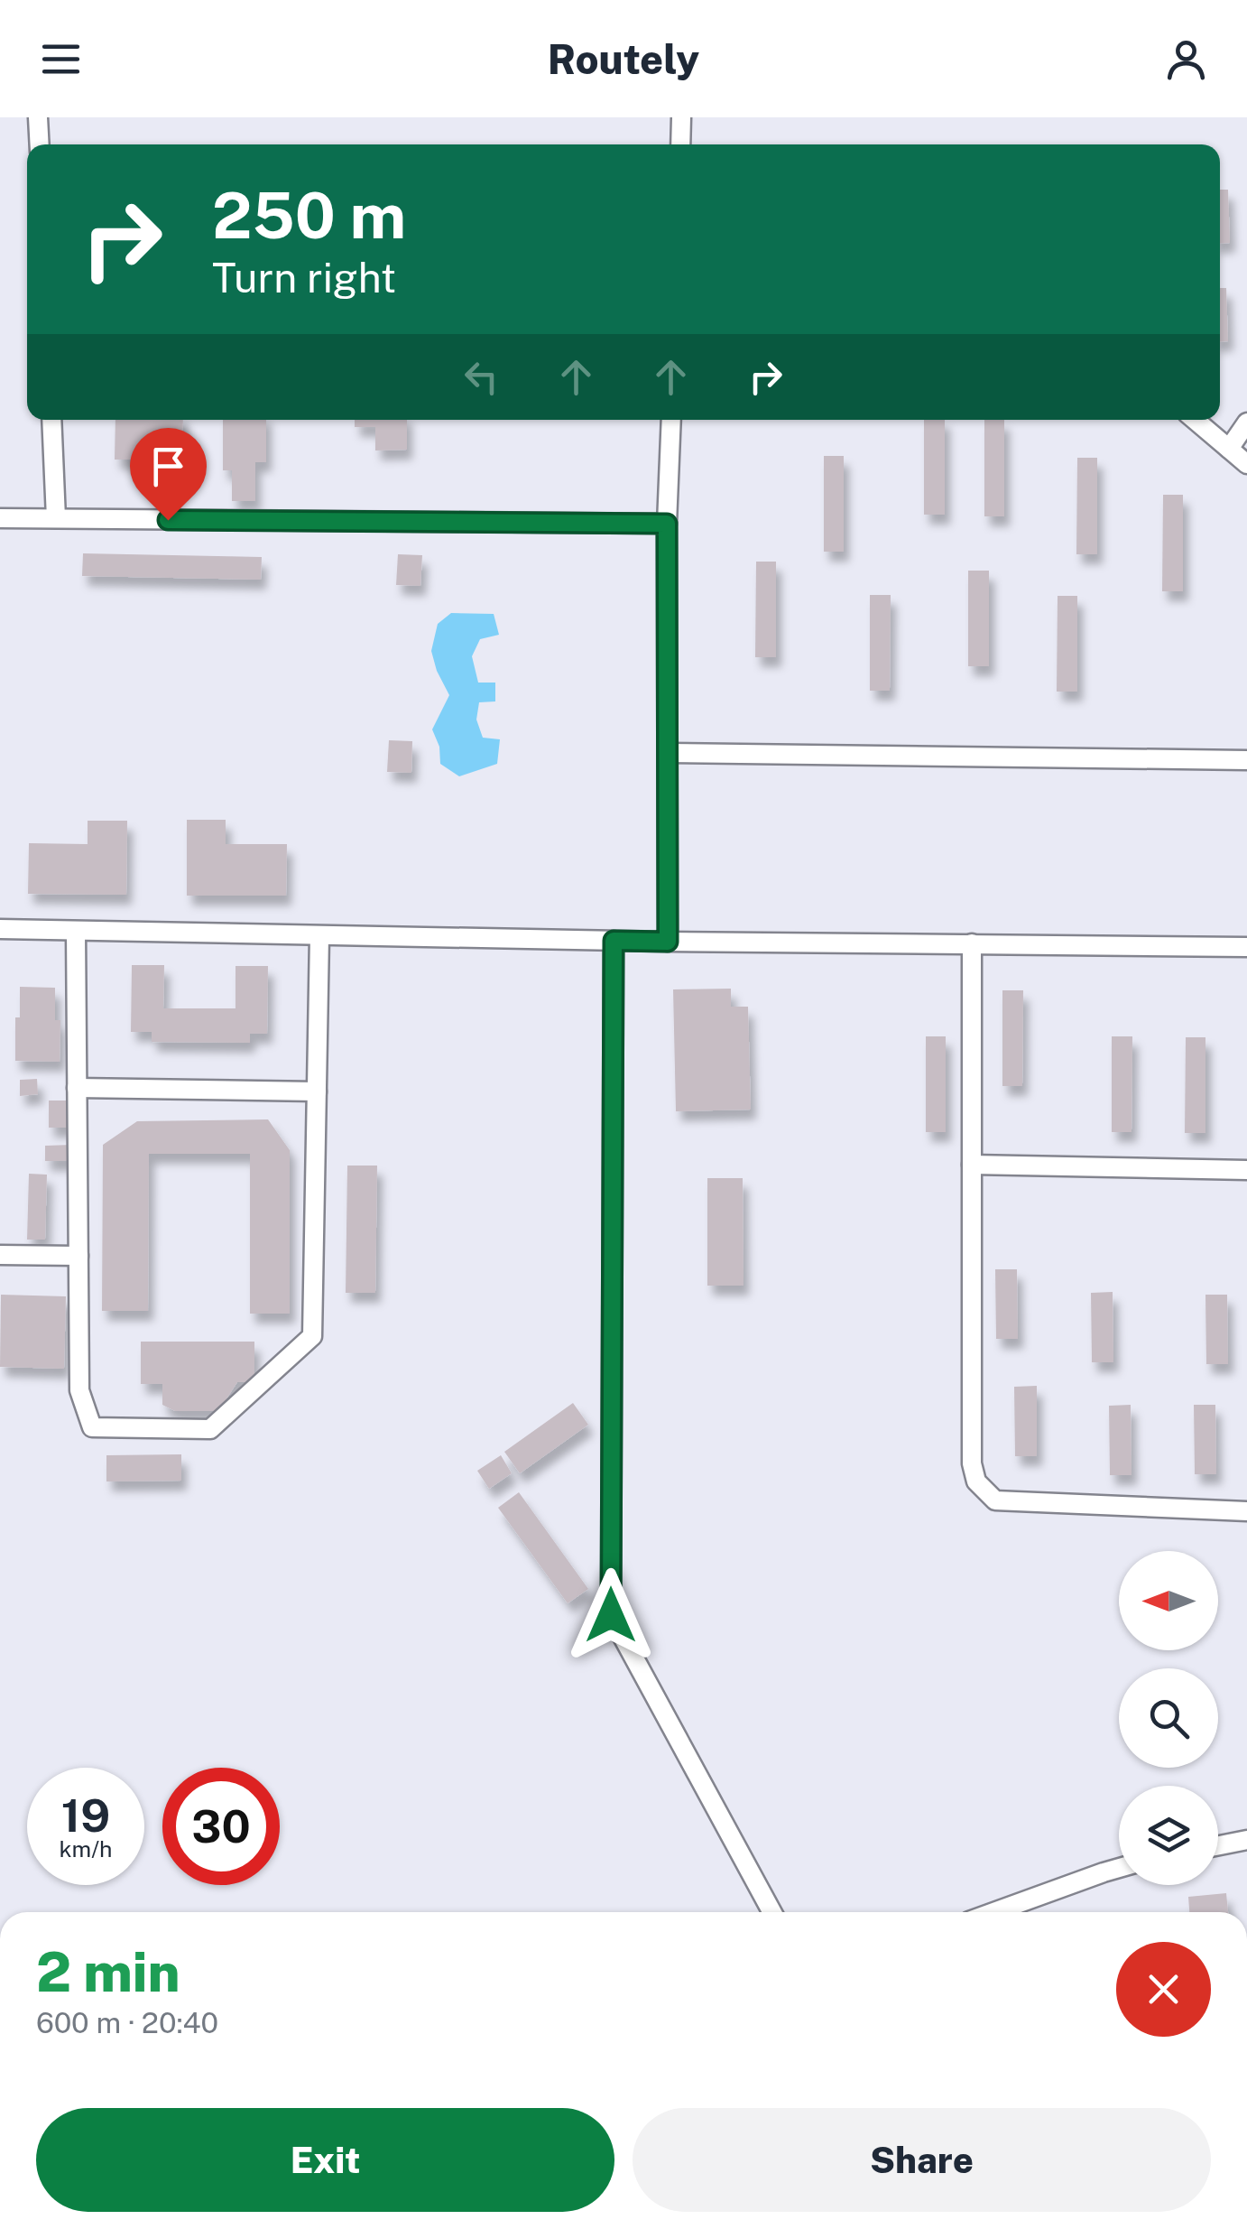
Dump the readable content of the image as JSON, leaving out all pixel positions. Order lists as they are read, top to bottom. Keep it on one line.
{"north":"left","page":{"header":"Routely","turn":["250 m","Turn right"],"speed":"19 km/h","limit":"30","heading":["2 min","600 m · 20:40"],"buttons":["Exit","Share"]}}
